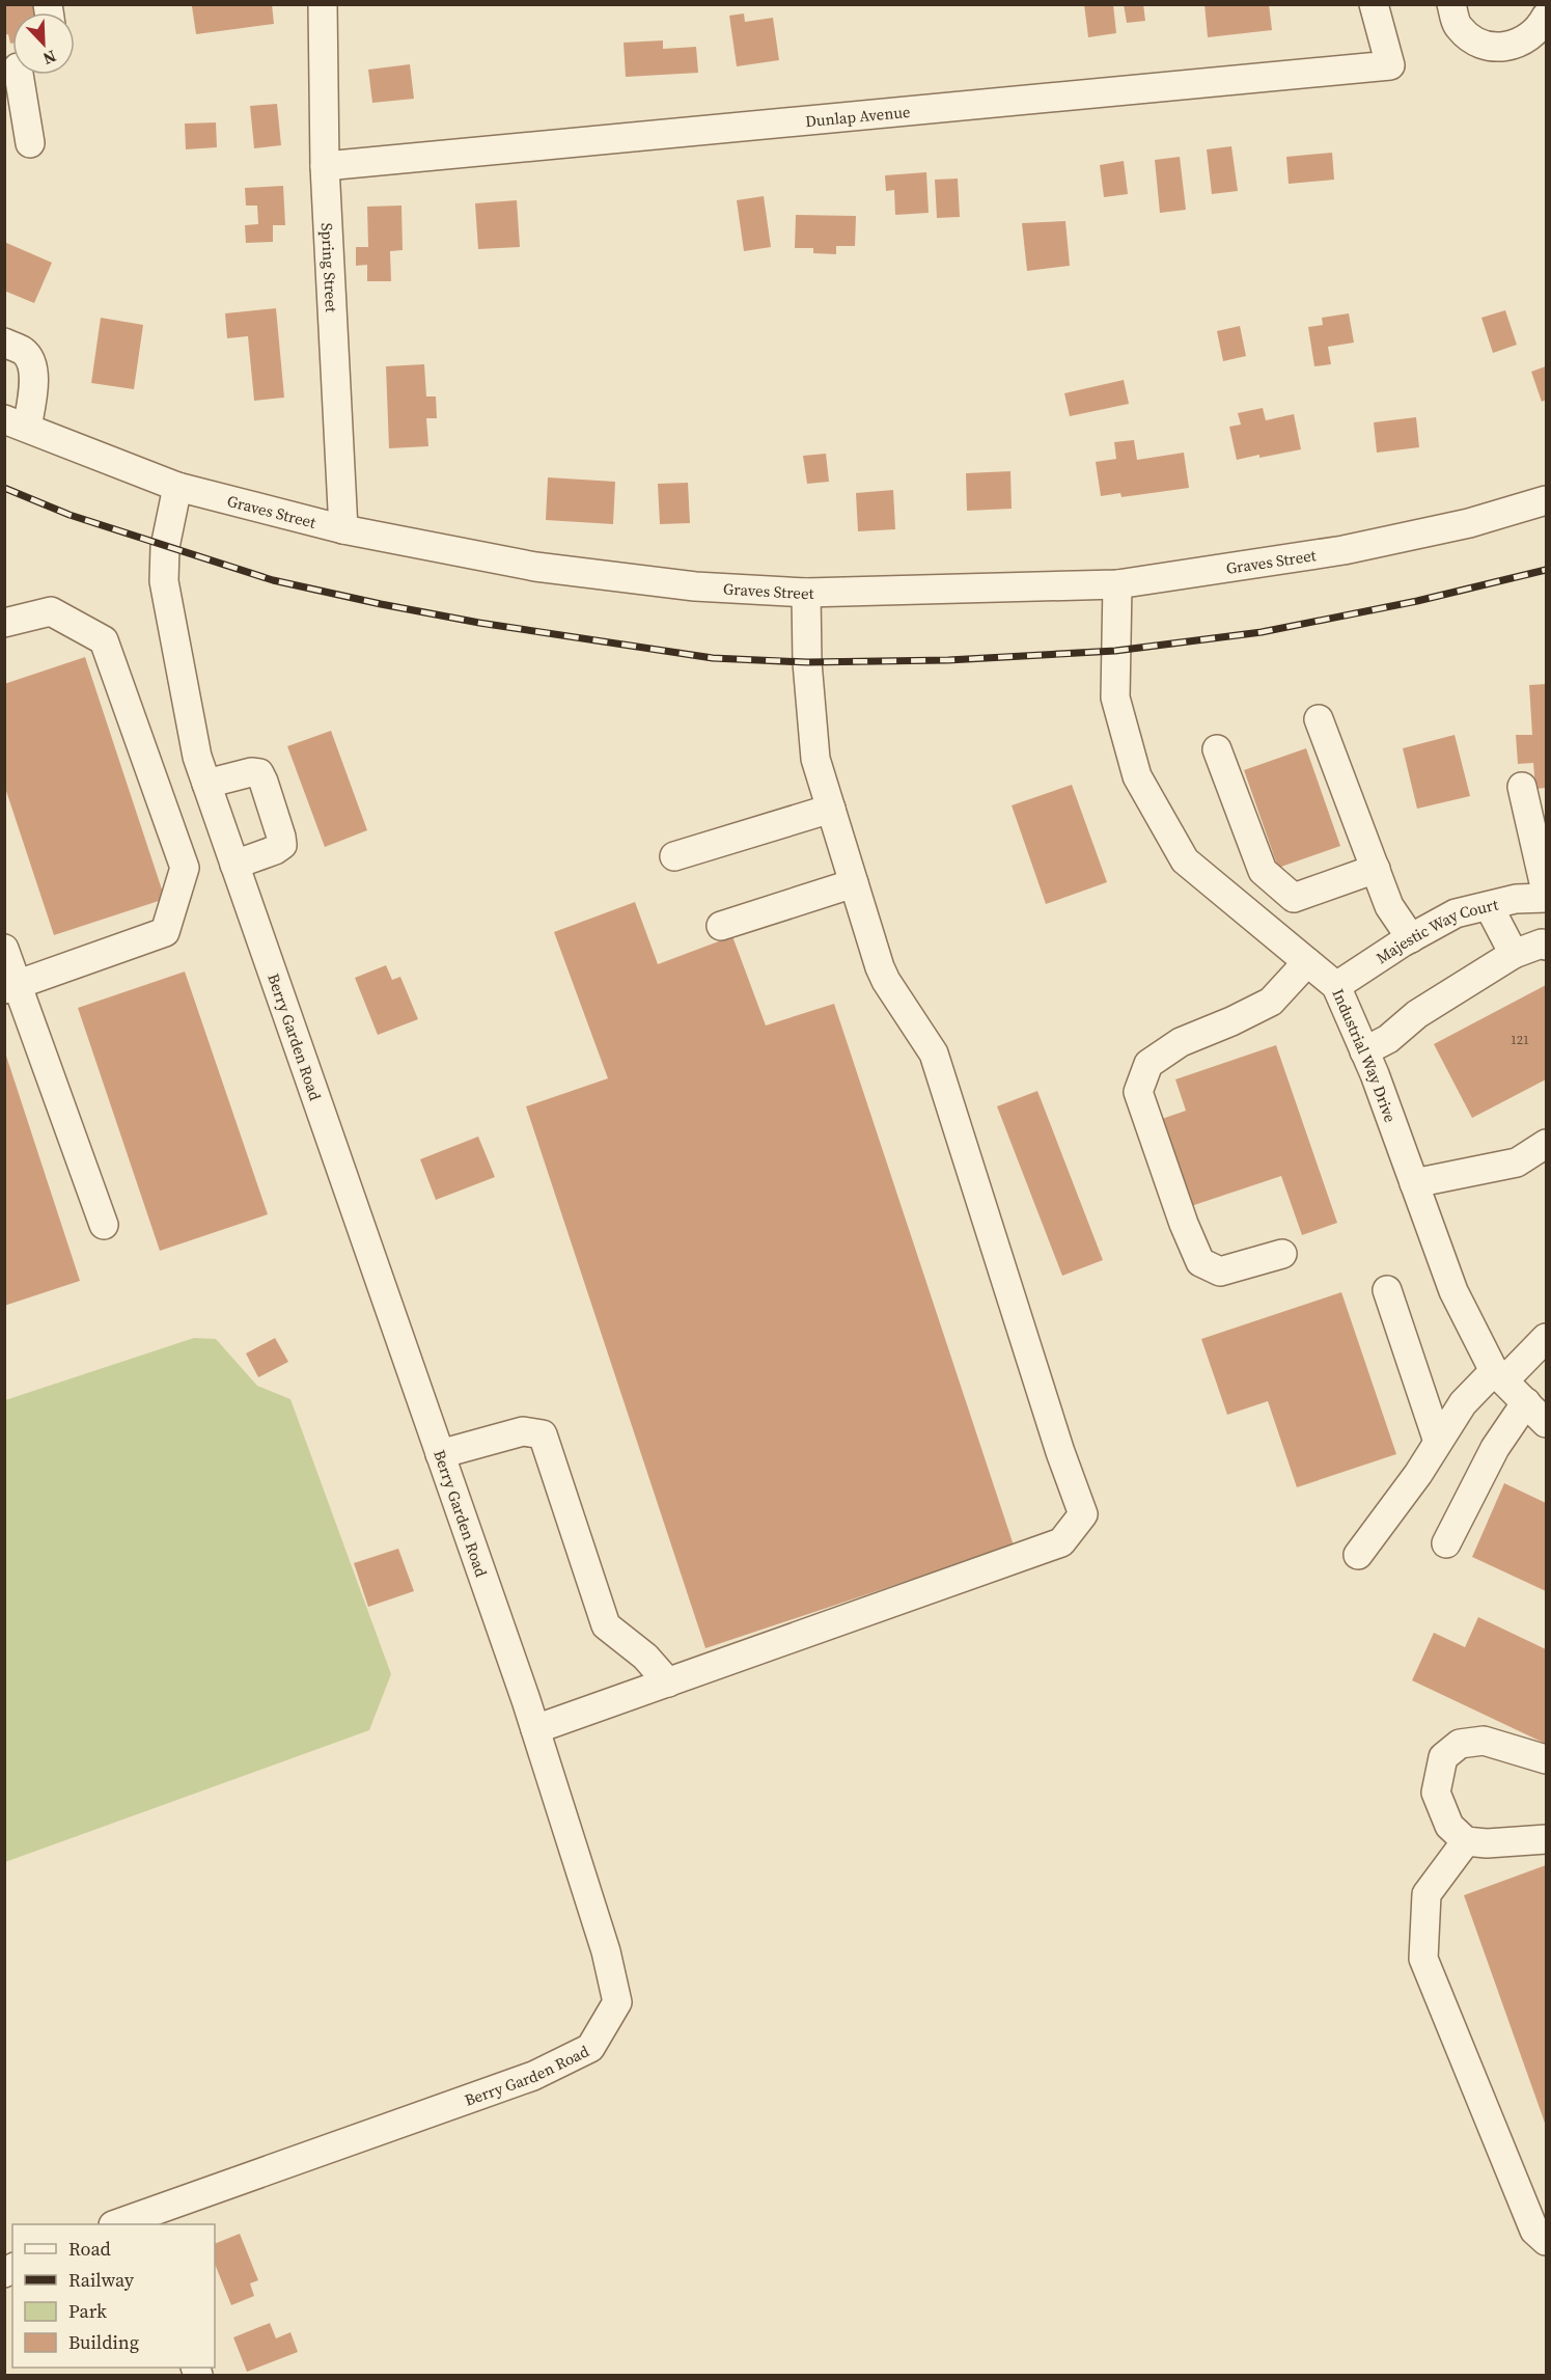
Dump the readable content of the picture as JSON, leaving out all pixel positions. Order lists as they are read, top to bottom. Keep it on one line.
{"streets":{"street":["Dunlap Avenue","Spring Street","Graves Street","Majestic Way Court","Berry Garden Road","Industrial Way Drive"]},"crossings":[["Dunlap Avenue","Spring Street"],["Spring Street","Graves Street"],["Graves Street","Berry Garden Road"],["Graves Street","Industrial Way Drive"],["Majestic Way Court","Industrial Way Drive"]],"house_numbers":["121"],"legend":["Road","Railway","Park","Building"],"north":"bottom right"}
